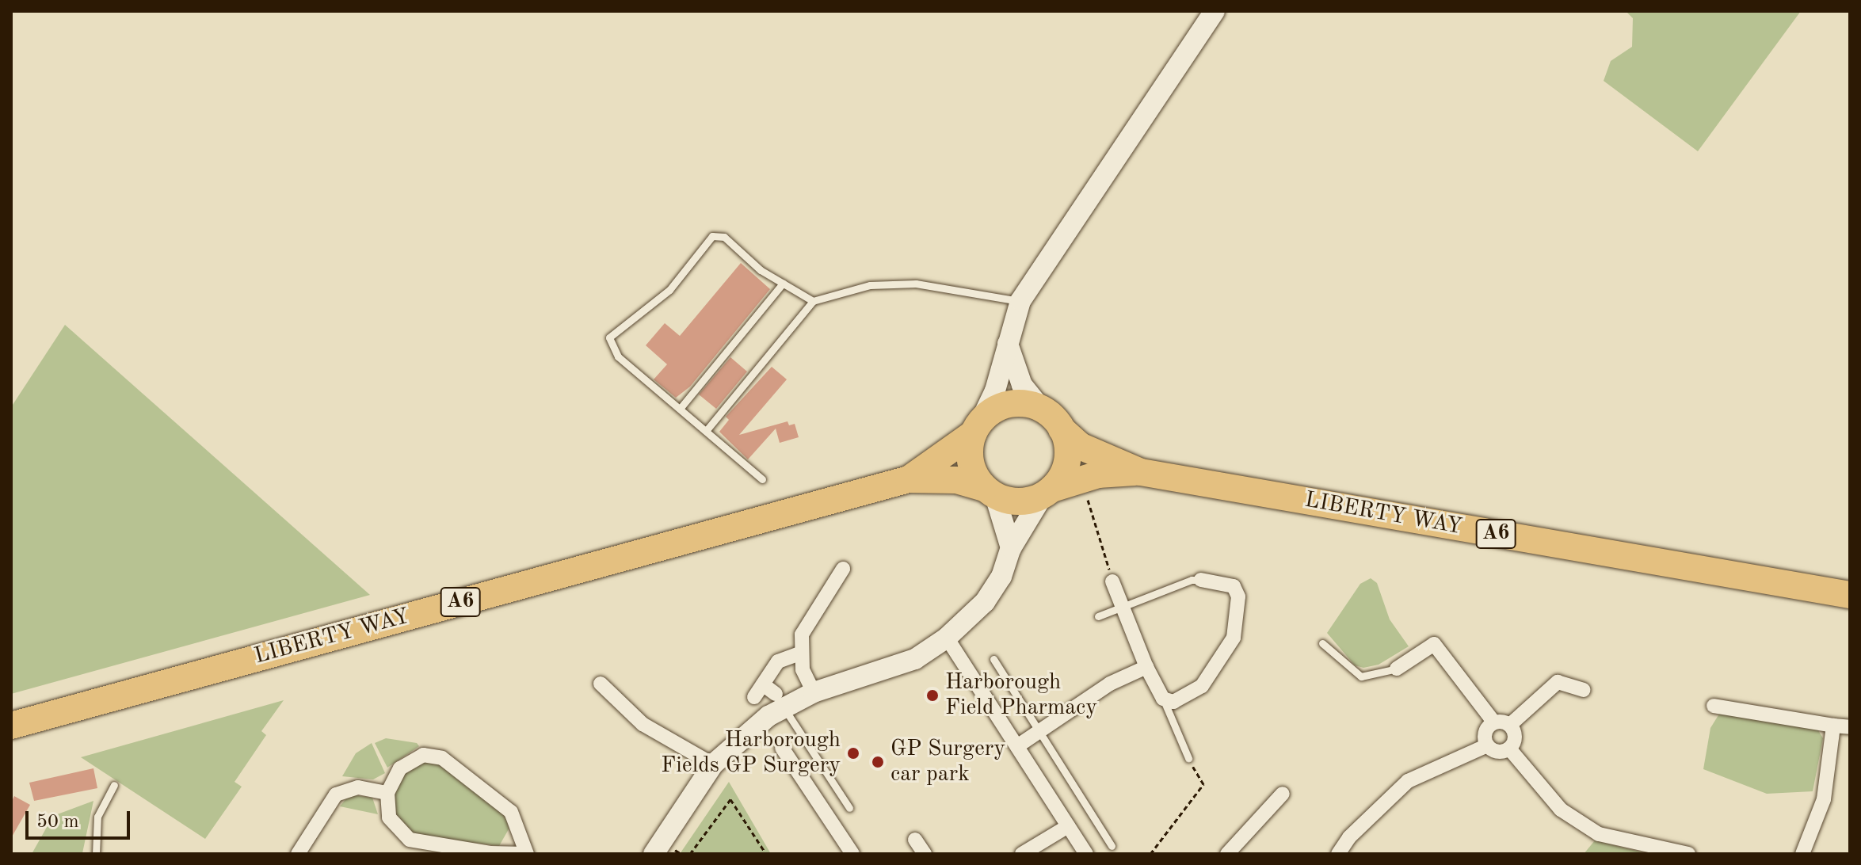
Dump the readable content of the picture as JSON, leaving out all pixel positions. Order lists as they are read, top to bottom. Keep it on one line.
{"streets":{"highway":["LIBERTY WAY","A6"]},"places":["Harborough Field Pharmacy","Harborough Fields GP Surgery","GP Surgery car park"],"scale_bar":"50 m"}
